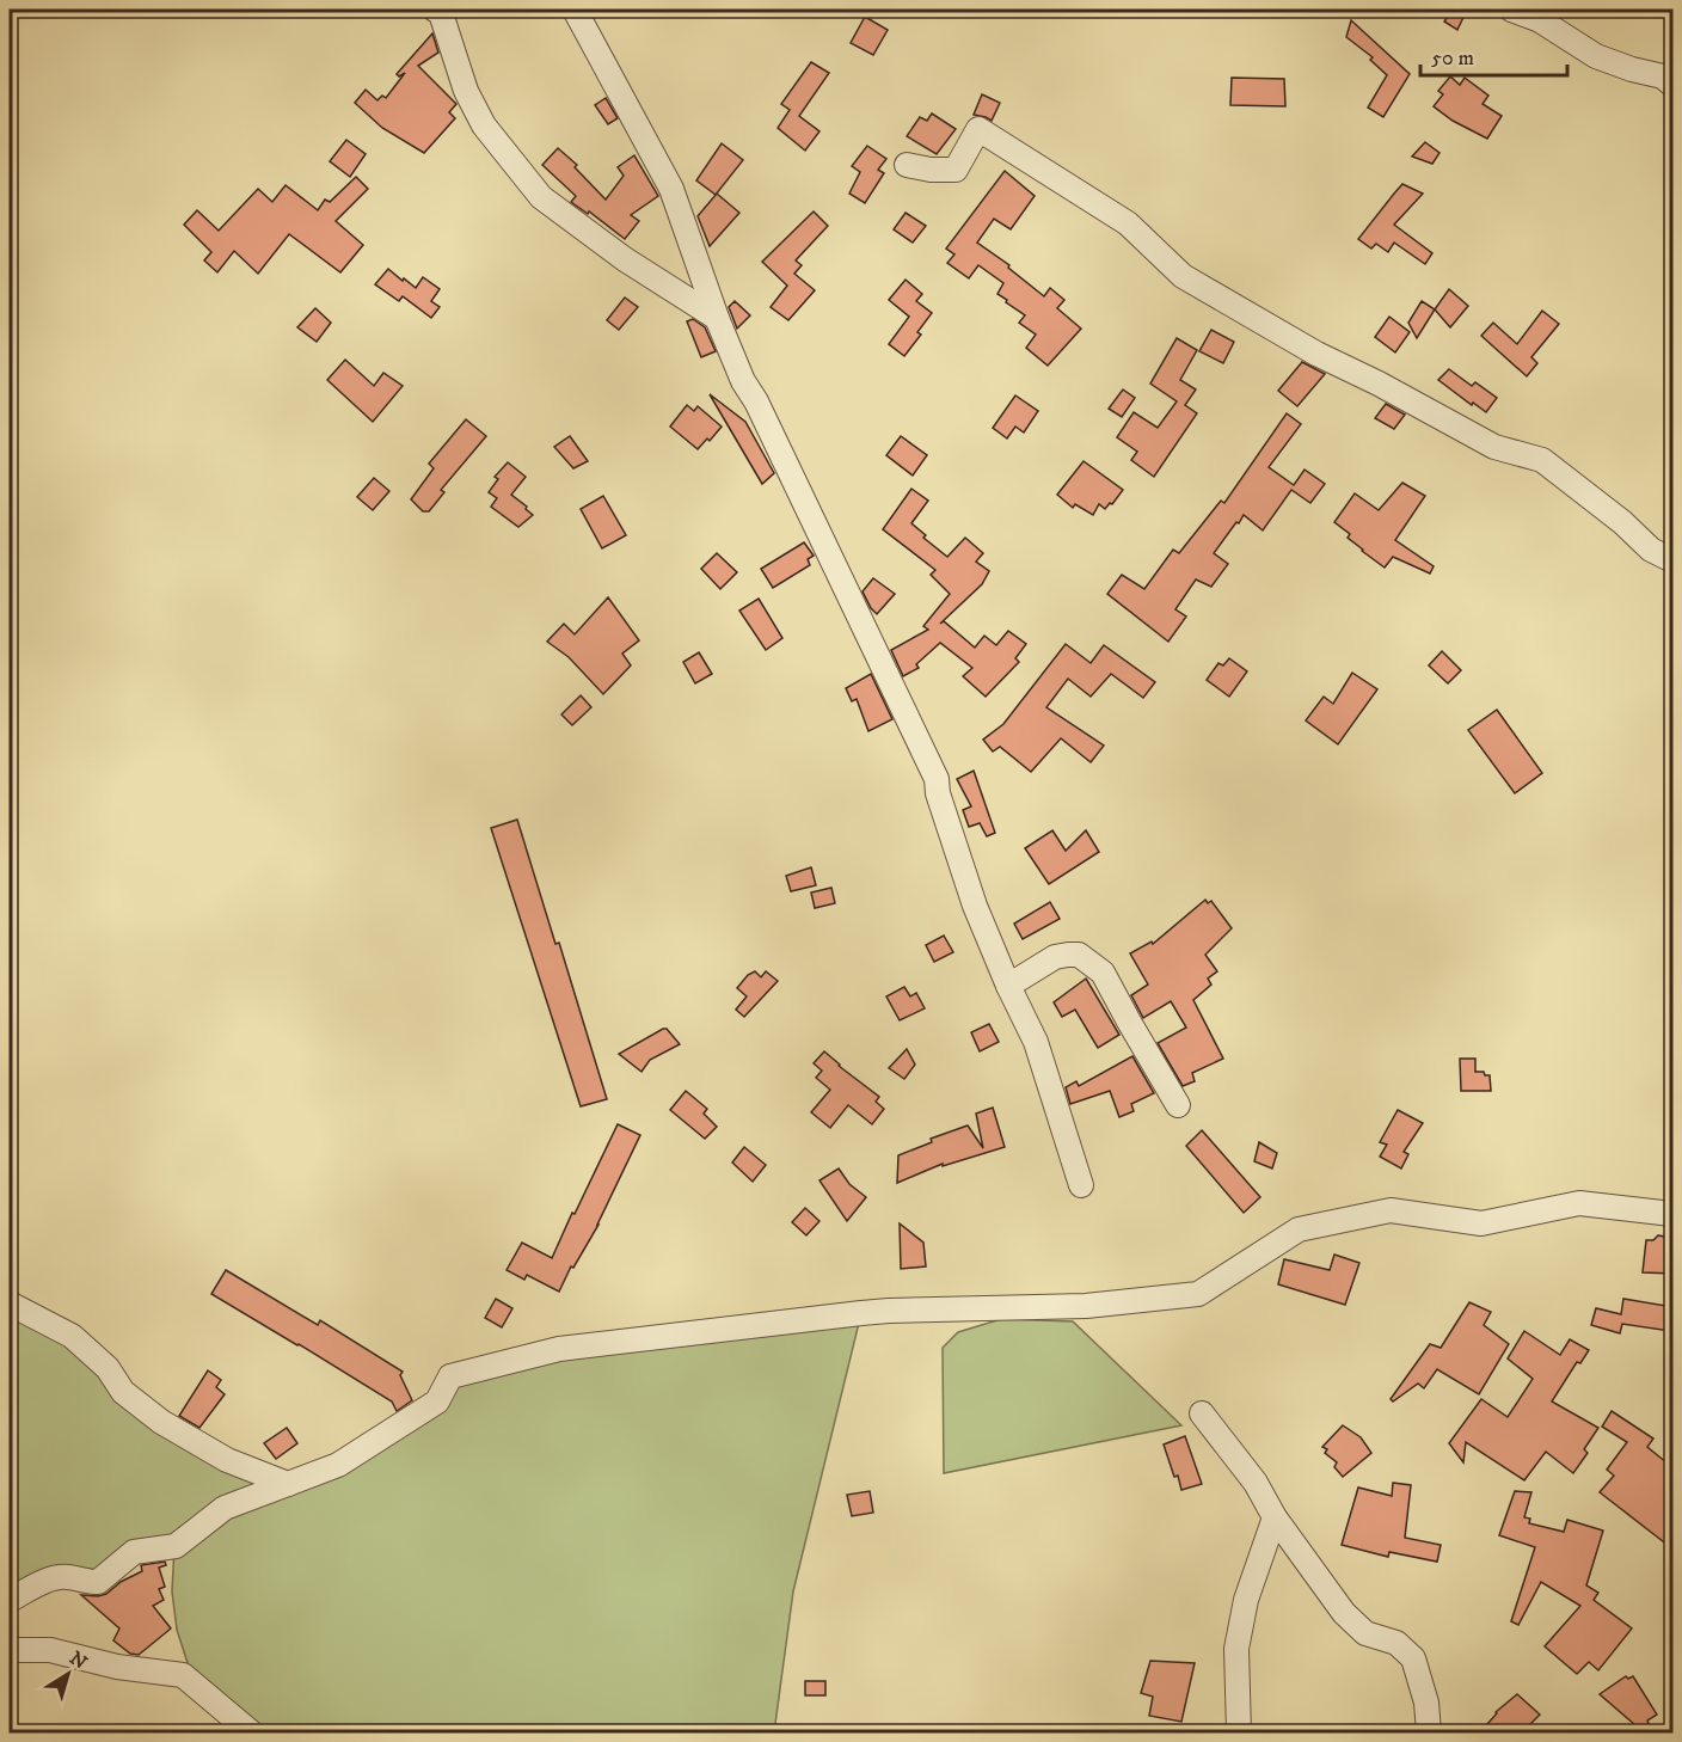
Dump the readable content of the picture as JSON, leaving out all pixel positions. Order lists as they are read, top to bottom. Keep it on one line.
{"scale_bar":"50 m","north":"top right"}
